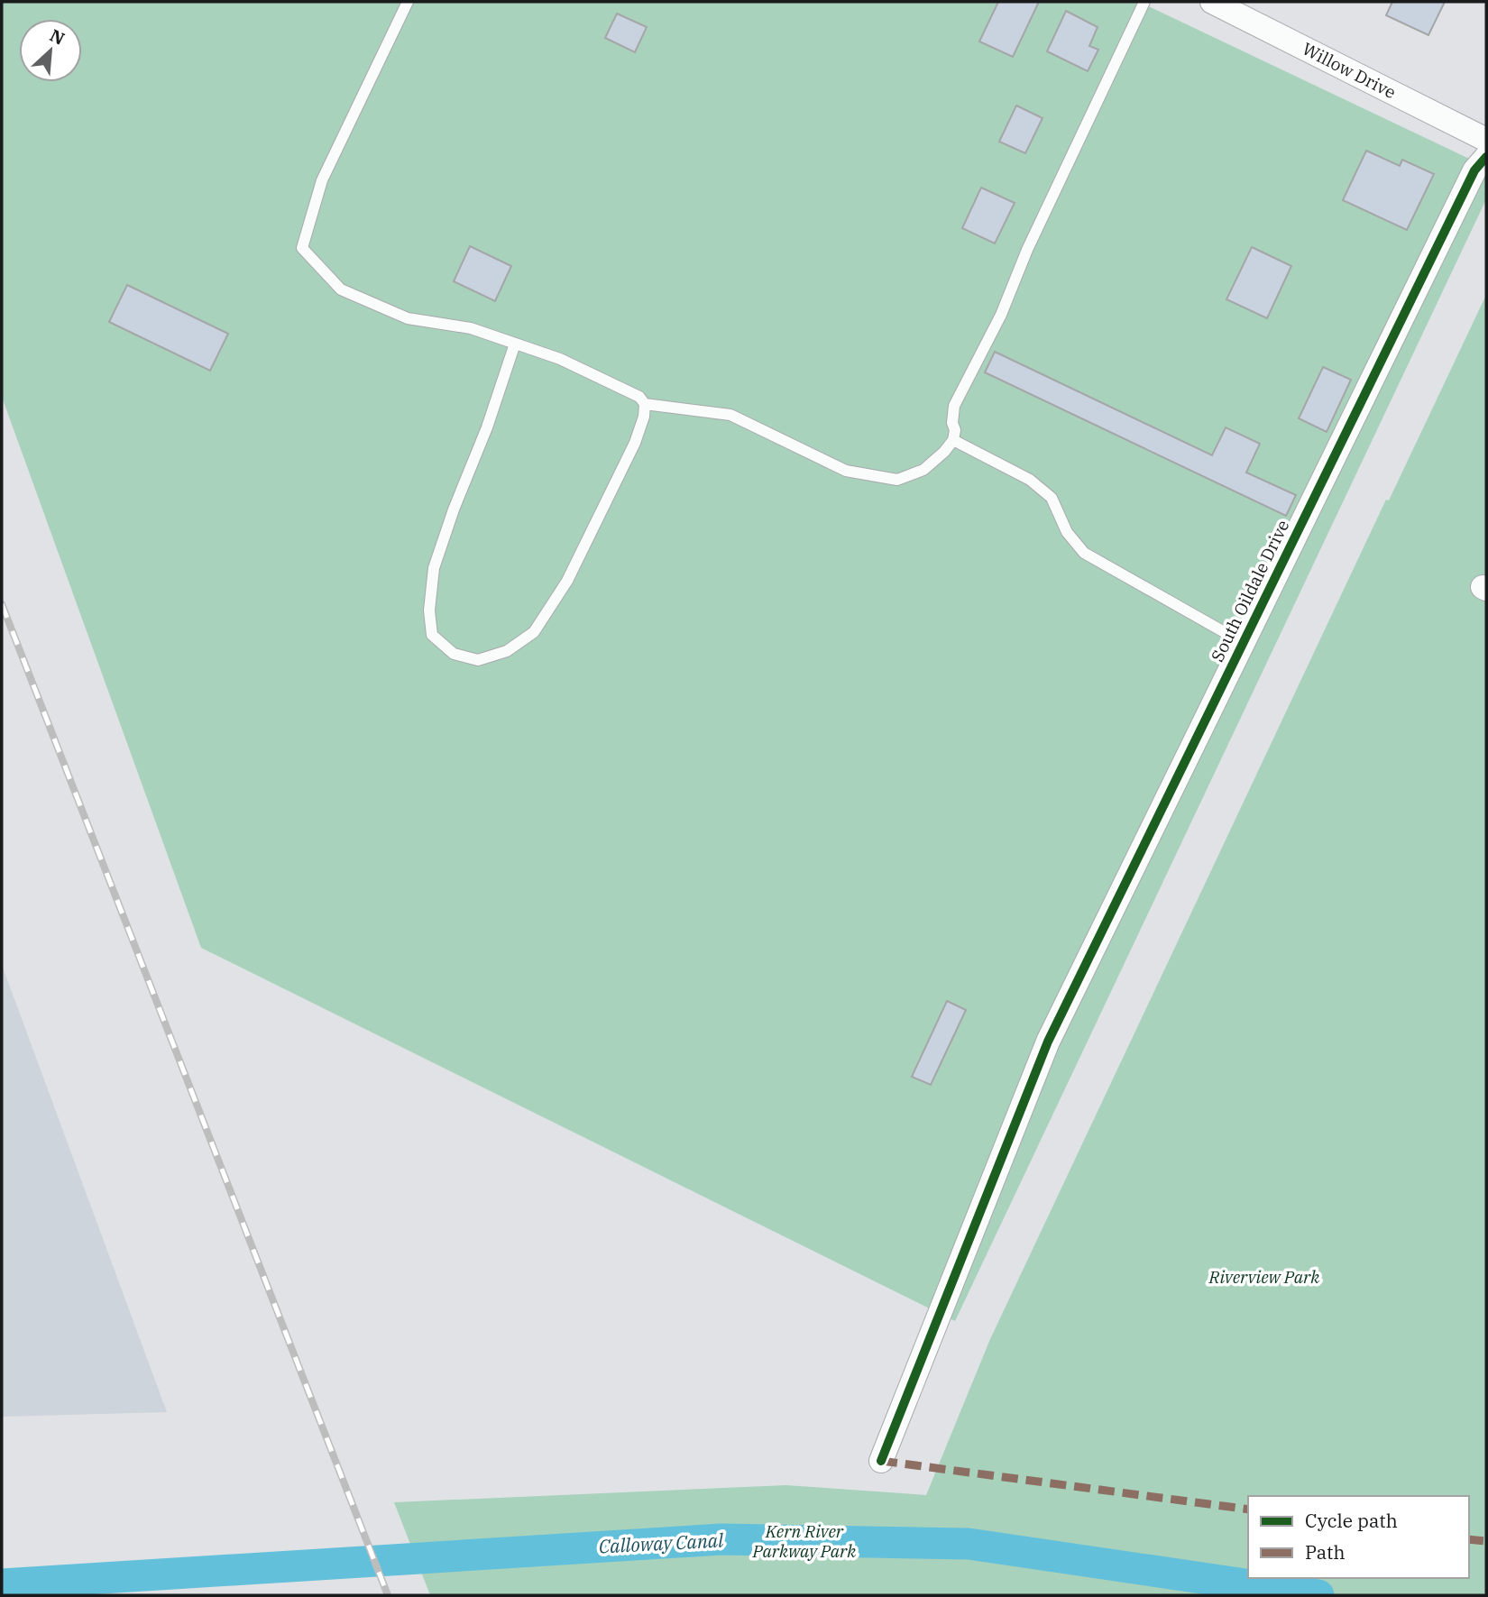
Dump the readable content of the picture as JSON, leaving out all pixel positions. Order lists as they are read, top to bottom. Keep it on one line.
{"streets":{"street":["Willow Drive","South Oildale Drive"]},"water":["Calloway Canal"],"parks":["Riverview Park","Kern River Parkway Park"],"legend":["Cycle path","Path"],"north":"top right"}
